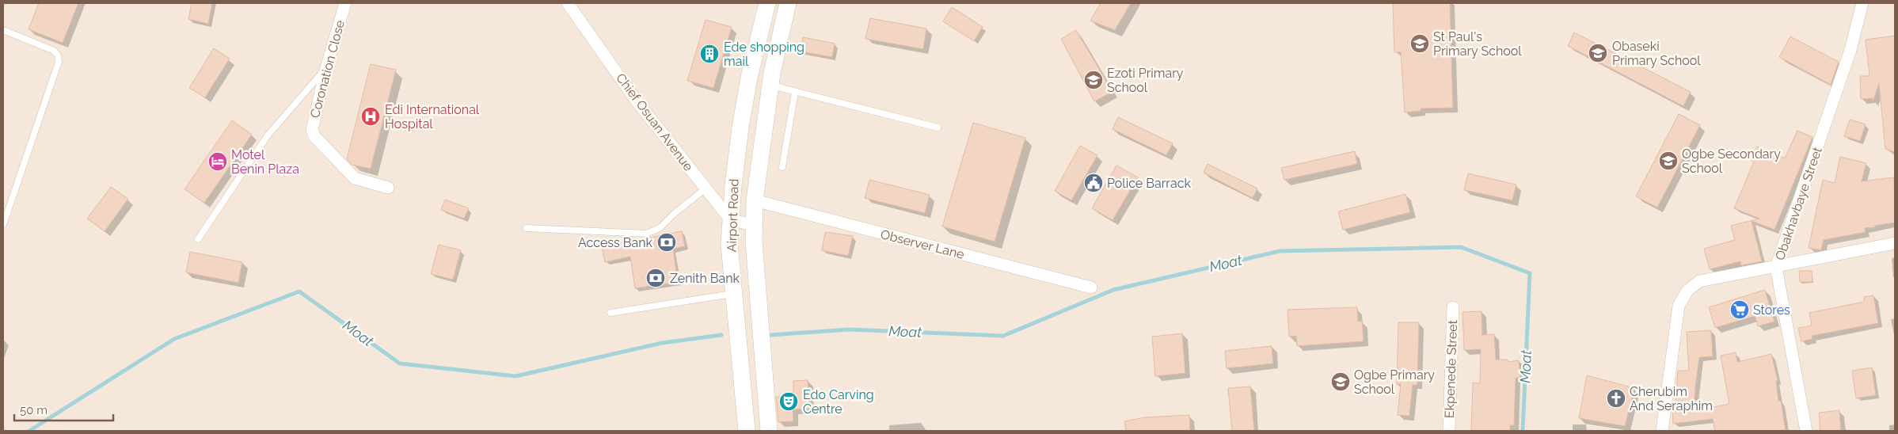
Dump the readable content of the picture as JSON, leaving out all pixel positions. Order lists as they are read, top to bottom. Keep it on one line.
{"streets":{"main road":["Airport Road"],"street":["Coronation Close","Chief Osuan Avenue","Obakhavbaye Street","Observer Lane","Ekpenede Street"]},"crossings":[["Chief Osuan Avenue","Airport Road"],["Airport Road","Observer Lane"]],"water":["Moat"],"places":{"school or university":["St Paul's Primary School","Obaseki Primary School","Ezoti Primary School","Ogbe Secondary School","Ogbe Primary School"],"building":["Ede shopping mail"],"hospital":["Edi International Hospital"],"hotel":["Motel Benin Plaza"],"public building":["Police Barrack"],"bank":["Access Bank","Zenith Bank"],"supermarket":["Stores"],"church":["Cherubim And Seraphim"],"theatre":["Edo Carving Centre"]},"scale_bar":"50 m"}
